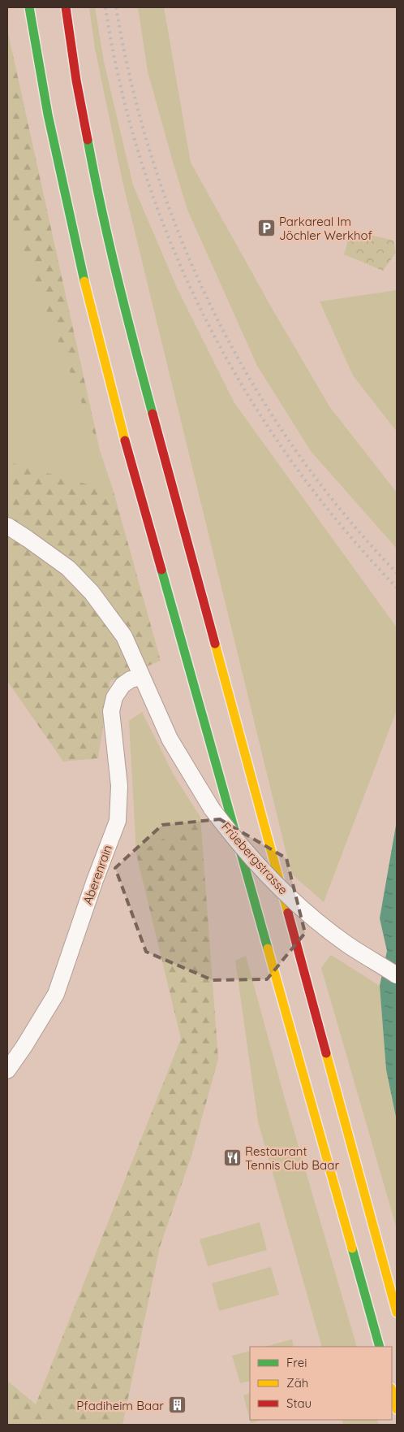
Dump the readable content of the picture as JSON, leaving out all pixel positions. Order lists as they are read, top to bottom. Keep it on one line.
{"streets":{"street":["Früebergstrasse","Aberenrain"]},"crossings":[["Früebergstrasse","Aberenrain"]],"places":{"parking":["Parkareal Im Jöchler Werkhof"],"restaurant":["Restaurant Tennis Club Baar"],"building":["Pfadiheim Baar"]},"legend":["Frei","Zäh","Stau"]}
